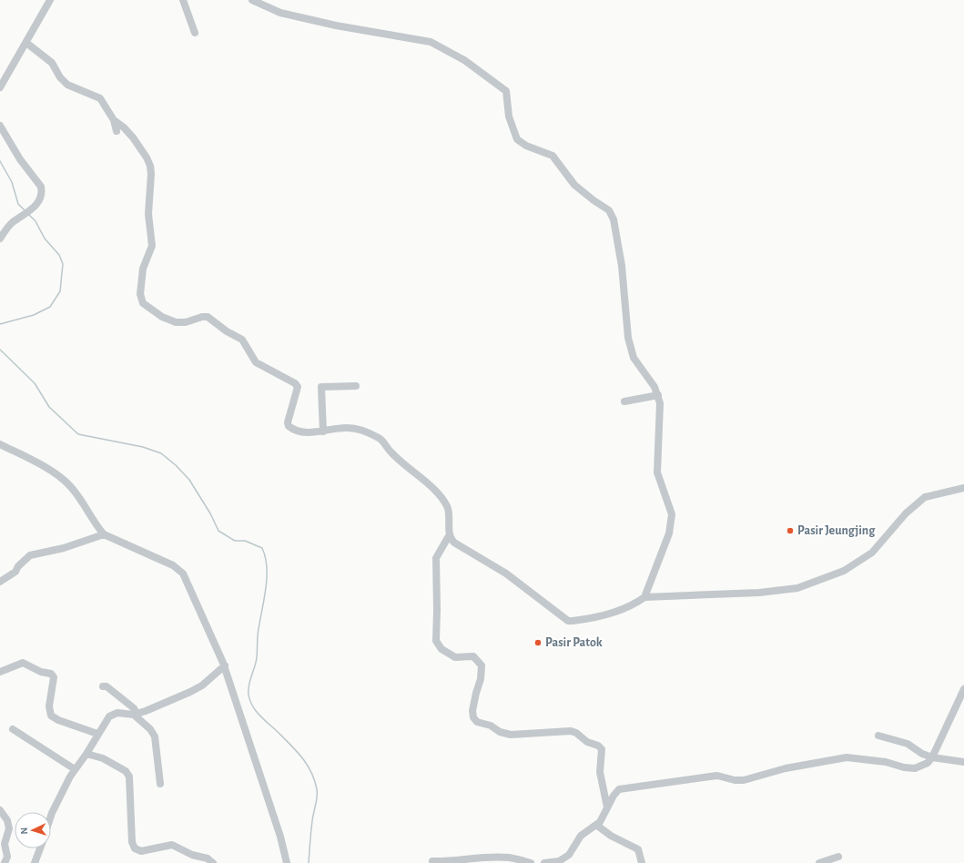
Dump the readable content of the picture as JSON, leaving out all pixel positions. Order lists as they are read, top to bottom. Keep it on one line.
{"places":["Pasir Jeungjing","Pasir Patok"],"north":"left"}
